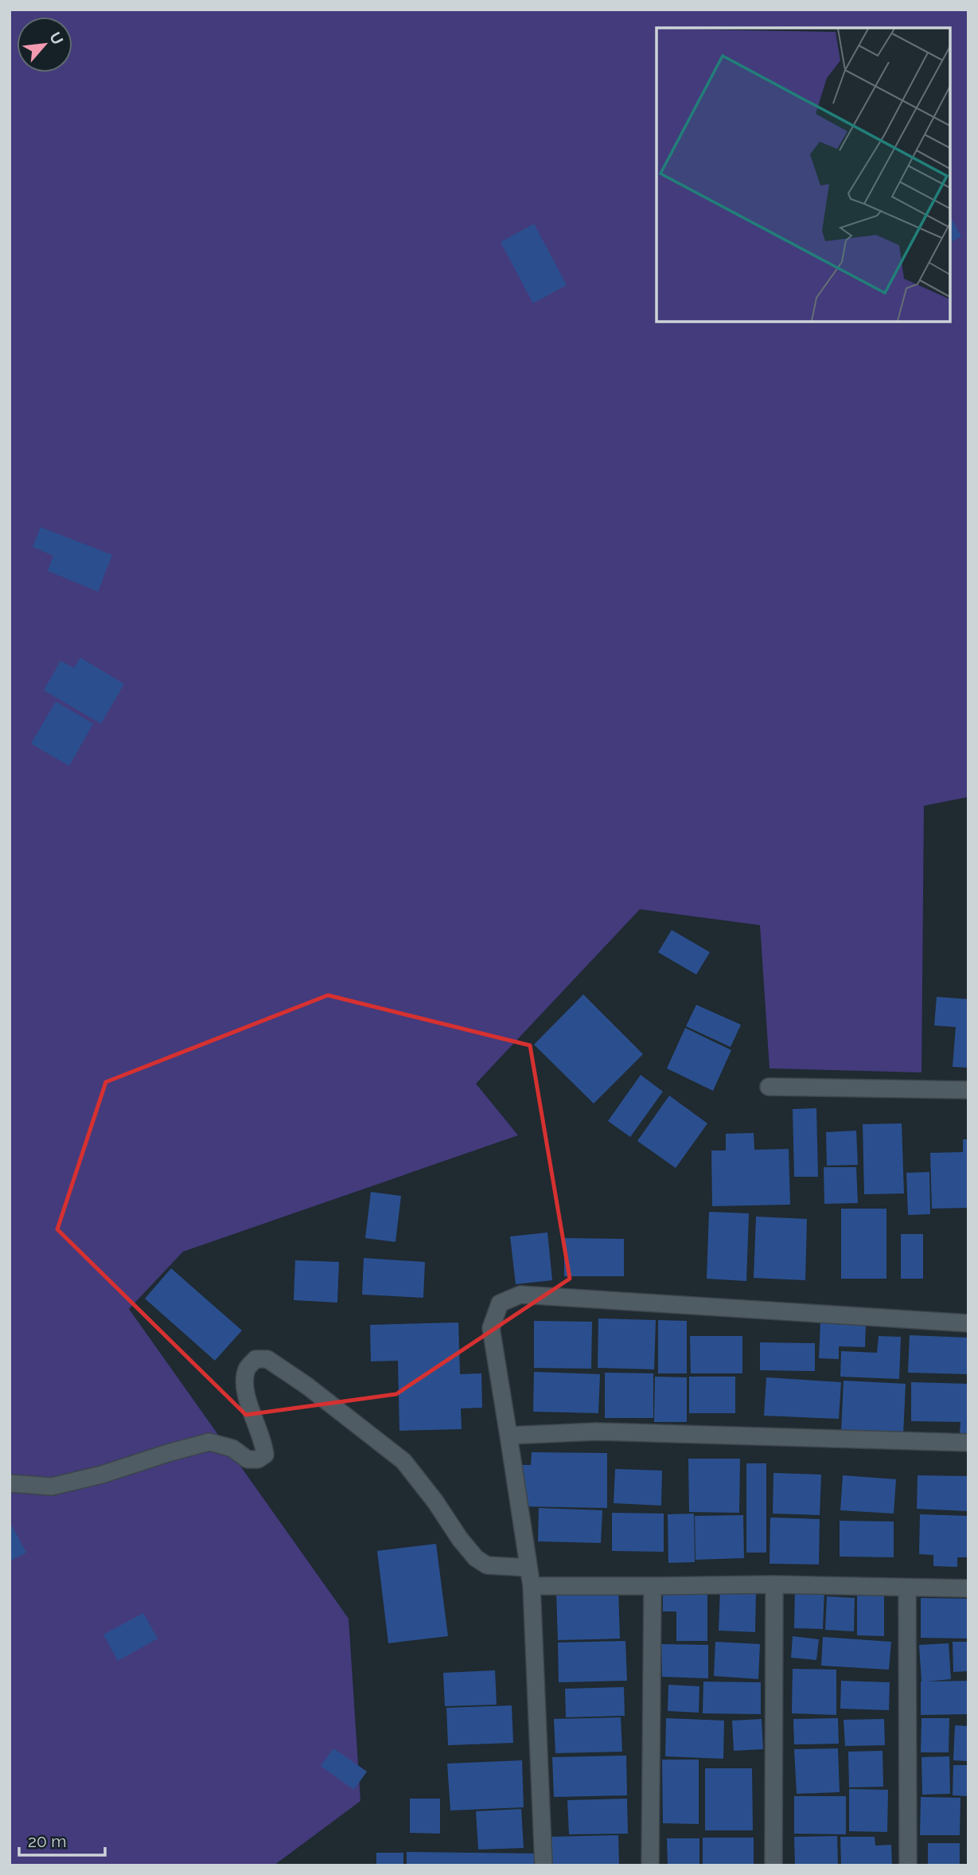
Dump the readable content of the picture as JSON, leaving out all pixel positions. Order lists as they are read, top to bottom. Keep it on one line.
{"scale_bar":"20 m","north":"top right"}
